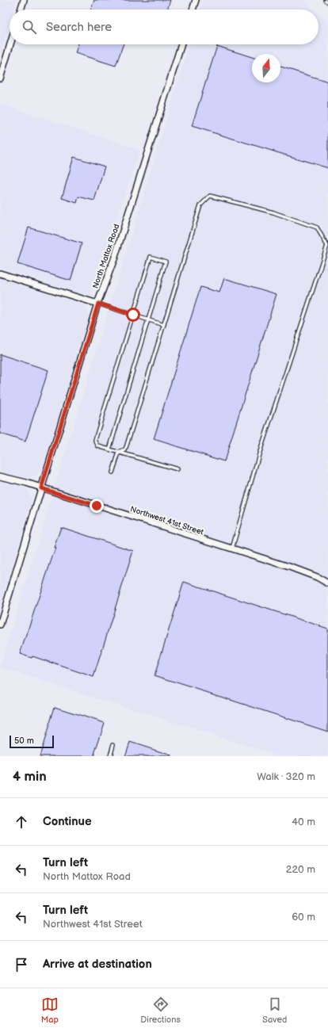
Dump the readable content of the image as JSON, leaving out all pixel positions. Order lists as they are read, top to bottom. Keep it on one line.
{"streets":{"street":["North Mattox Road","Northwest 41st Street"]},"crossings":[["North Mattox Road","Northwest 41st Street"]],"scale_bar":"50 m","north":"top","page":{"search":"Search here","scale":"50 m","heading":["4 min","Walk · 320 m"],"list":[["Continue","40 m"],["Turn left","North Mattox Road","220 m"],["Turn left","Northwest 41st Street","60 m"],"Arrive at destination"],"nav":["Map","Directions","Saved"]}}
